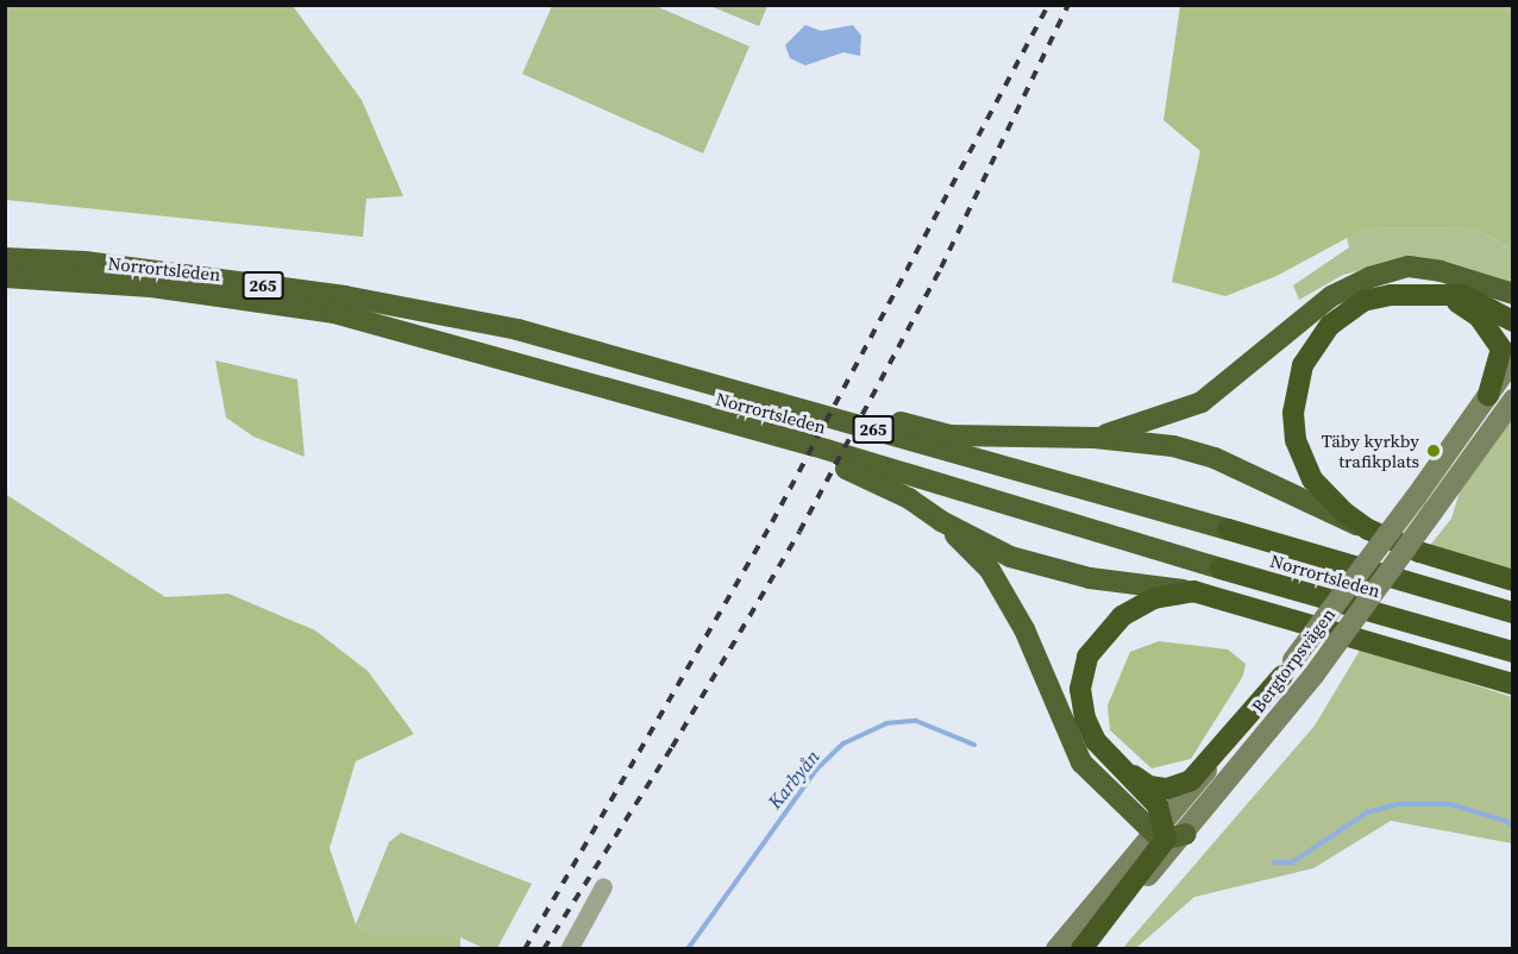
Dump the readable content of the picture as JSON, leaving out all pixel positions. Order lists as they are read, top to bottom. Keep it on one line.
{"streets":{"highway":["Norrortsleden","265"],"main road":["Bergtorpsvägen"]},"water":["Karbyån"],"places":["Täby kyrkby trafikplats"]}
